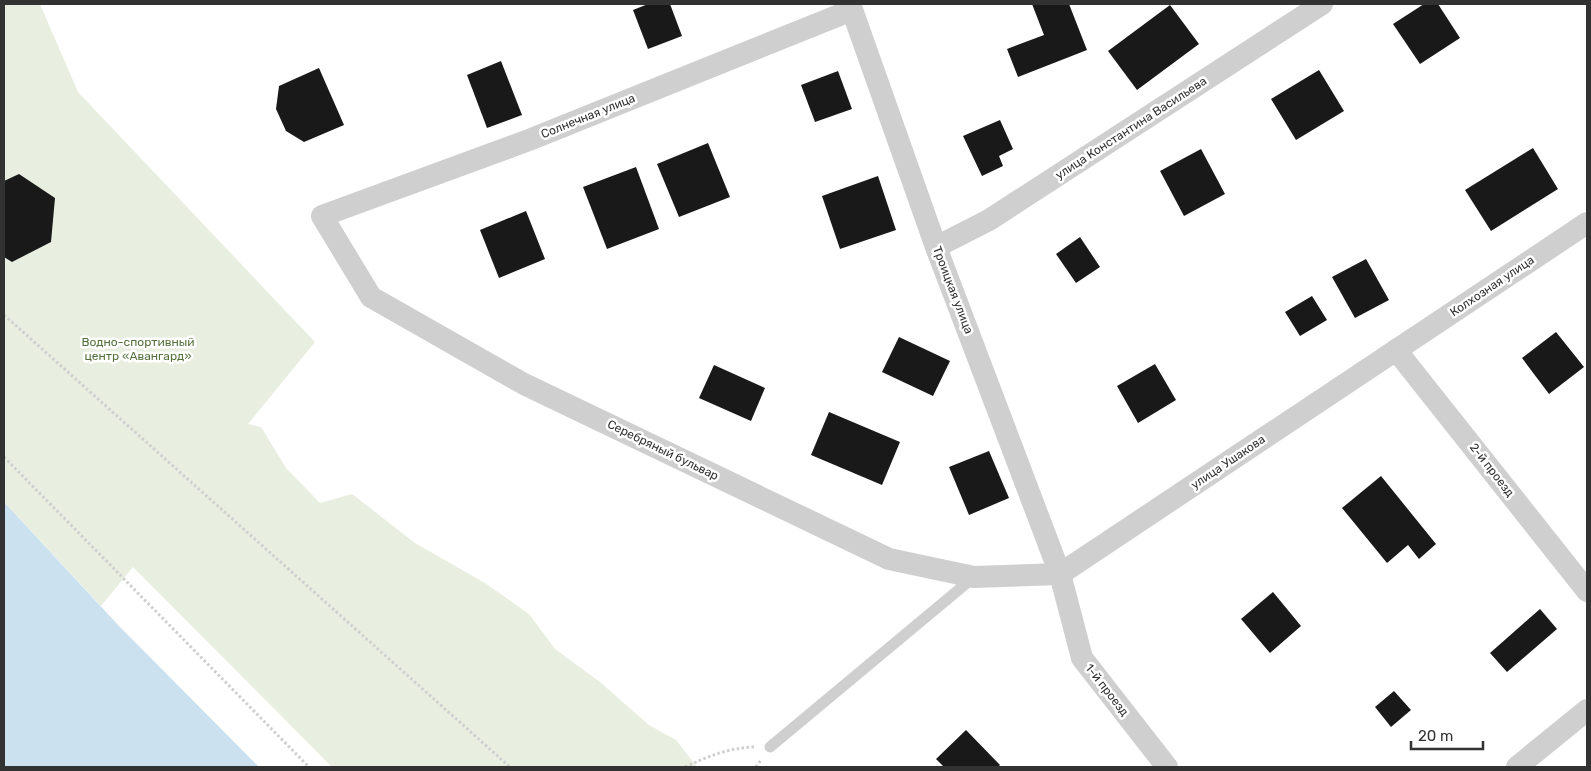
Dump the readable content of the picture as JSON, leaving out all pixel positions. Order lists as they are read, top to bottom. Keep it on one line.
{"streets":{"street":["Солнечная улица","улица Константина Васильева","Колхозная улица","Троицкая улица","Серебряный бульвар","улица Ушакова","2-й проезд","1-й проезд"]},"crossings":[["Солнечная улица","Троицкая улица"],["Солнечная улица","Серебряный бульвар"],["улица Константина Васильева","Троицкая улица"],["Колхозная улица","улица Ушакова"],["Колхозная улица","2-й проезд"],["Троицкая улица","Серебряный бульвар"],["Троицкая улица","улица Ушакова"],["Троицкая улица","1-й проезд"],["Серебряный бульвар","улица Ушакова"],["Серебряный бульвар","1-й проезд"],["улица Ушакова","2-й проезд"],["улица Ушакова","1-й проезд"]],"parks":["Водно-спортивный центр «Авангард»"],"scale_bar":"20 m"}
